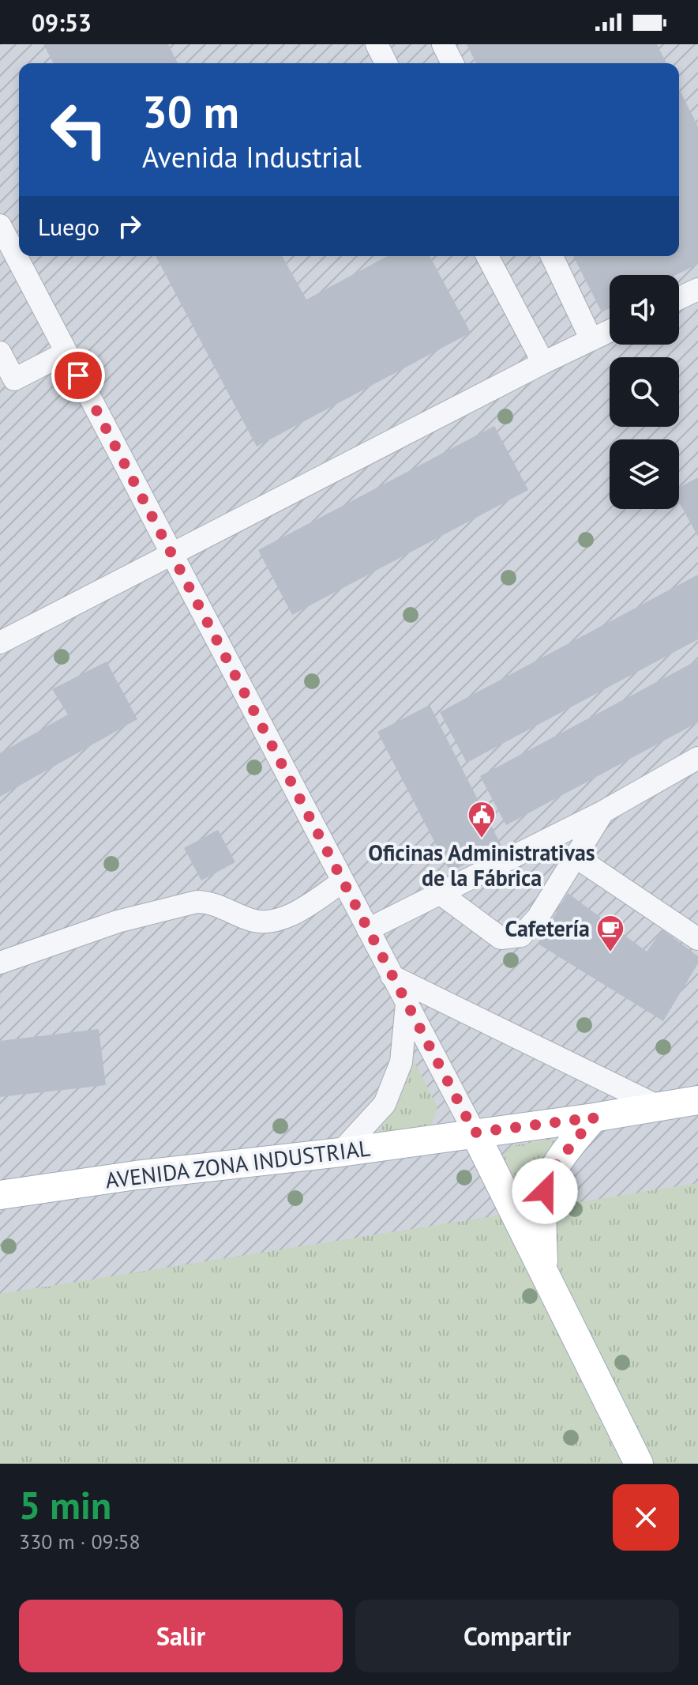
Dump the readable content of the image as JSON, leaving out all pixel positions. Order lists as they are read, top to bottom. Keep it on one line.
{"streets":{"main road":["AVENIDA ZONA INDUSTRIAL"]},"places":{"public building":["Oficinas Administrativas de la Fábrica"],"cafe":["Cafetería"]},"page":{"status":"09:53","turn":["30 m","Avenida Industrial"],"then":"Luego","heading":["5 min","330 m · 09:58"],"buttons":["Salir","Compartir"]}}
